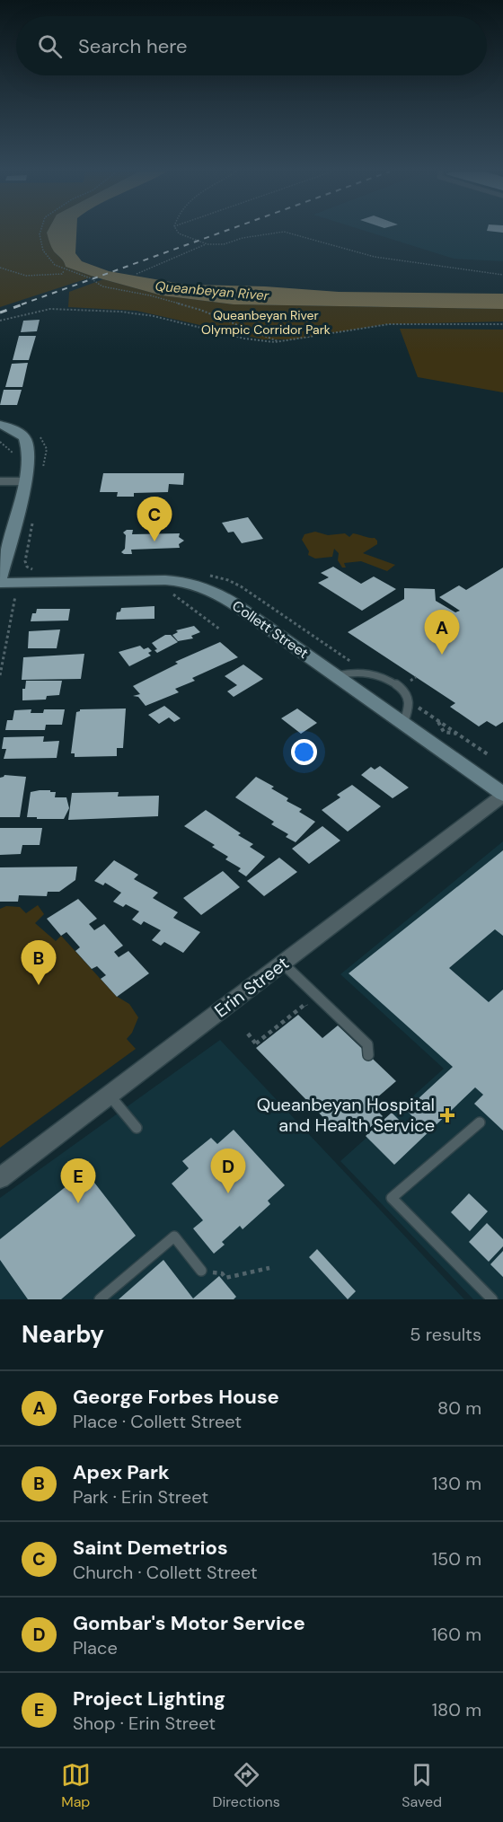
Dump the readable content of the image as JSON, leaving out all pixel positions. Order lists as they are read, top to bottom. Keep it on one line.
{"streets":{"street":["Collett Street","Erin Street"]},"crossings":[["Collett Street","Erin Street"]],"water":["Queanbeyan River"],"parks":["Queanbeyan River Olympic Corridor Park"],"places":{"health":["Queanbeyan Hospital and Health Service"]},"page":{"search":"Search here","pins":["C","A","B","D","E"],"heading":["Nearby","5 results"],"list":[{"mark":"A","name":"George Forbes House","note":"Place · Collett Street","value":"80 m"},{"mark":"B","name":"Apex Park","note":"Park · Erin Street","value":"130 m"},{"mark":"C","name":"Saint Demetrios","note":"Church · Collett Street","value":"150 m"},{"mark":"D","name":"Gombar's Motor Service","note":"Place","value":"160 m"},{"mark":"E","name":"Project Lighting","note":"Shop · Erin Street","value":"180 m"}],"nav":["Map","Directions","Saved"]}}
